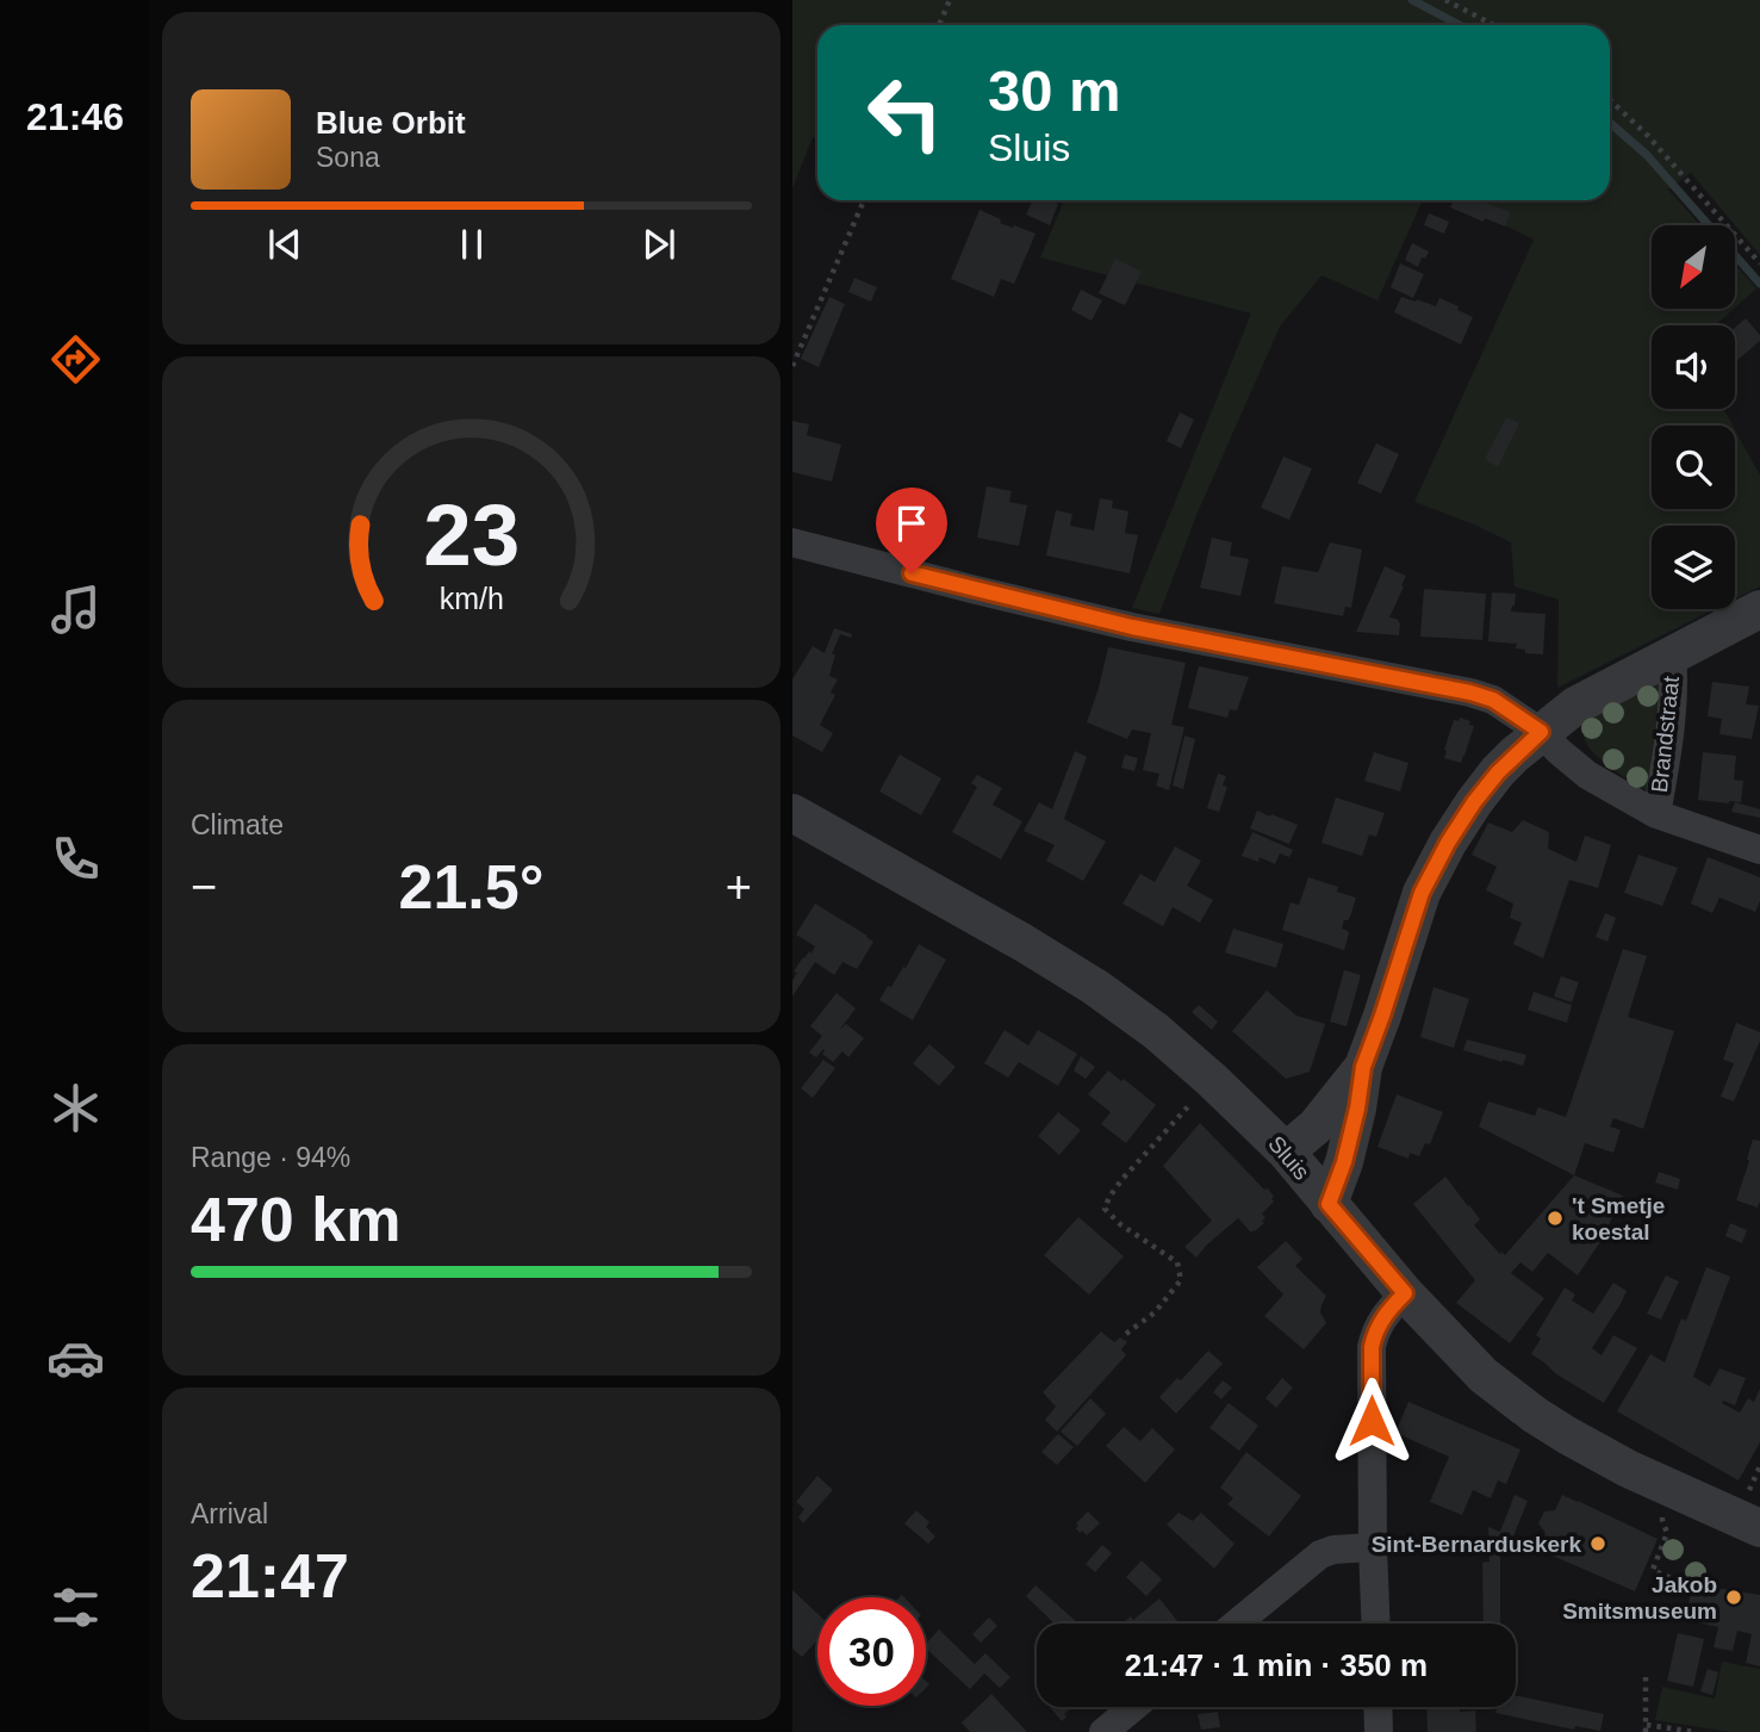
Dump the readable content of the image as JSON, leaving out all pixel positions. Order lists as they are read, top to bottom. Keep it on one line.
{"streets":{"street":["Brandstraat","Sluis"]},"crossings":[["Brandstraat","Sluis"]],"places":["'t Smetje koestal","Sint-Bernarduskerk","Jakob Smitsmuseum"],"north":"bottom left","page":{"tabs":"21:46","turn":["30 m","Sluis"],"song":["Blue Orbit","Sona"],"tile":["Climate",["Range · 94%","470 km"],["Arrival","21:47"]],"heat":["−","21.5°","+"],"limit":"30","trip":"21:47 · 1 min · 350 m","gauge":["23","km/h"]}}
